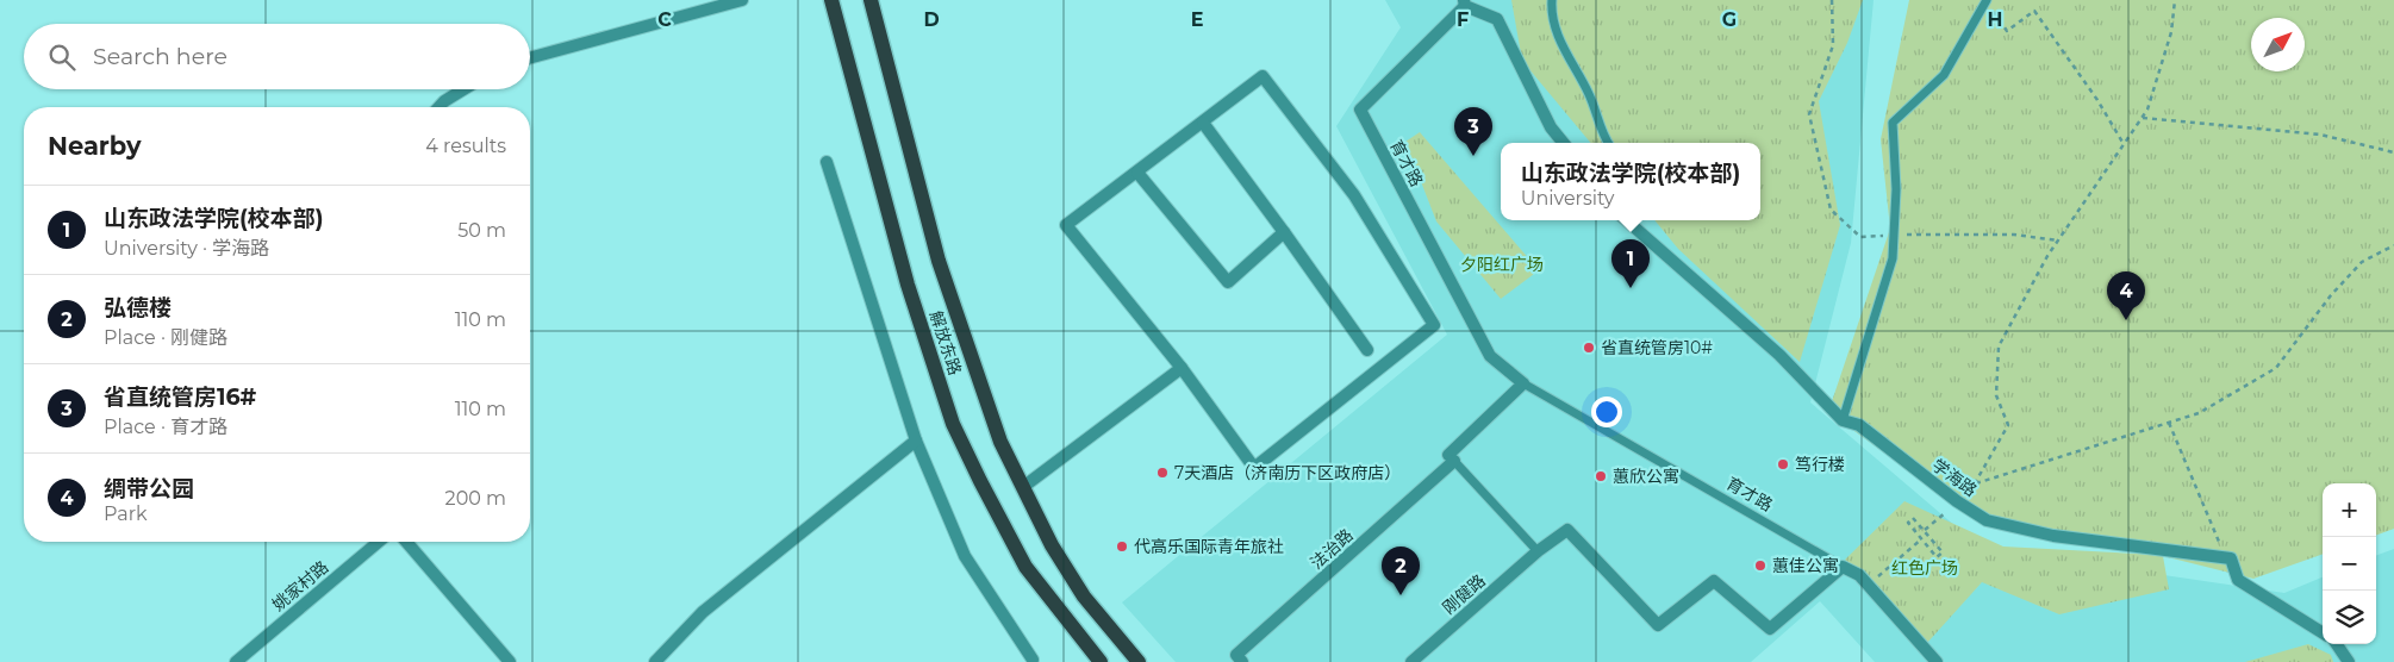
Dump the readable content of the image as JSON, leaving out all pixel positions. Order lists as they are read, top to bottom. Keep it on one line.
{"streets":{"main road":["解放东路"],"street":["育才路","学海路","法治路","姚家村路","刚健路"]},"crossings":[["育才路","刚健路"]],"parks":["夕阳红广场","红色广场"],"places":["省直统管房10#","笃行楼","7天酒店（济南历下区政府店）","蕙欣公寓","代高乐国际青年旅社","蕙佳公寓"],"north":"top right","page":{"search":"Search here","pins":["3","1","4","2"],"heading":["Nearby","4 results"],"popup":["山东政法学院(校本部)","University"],"list":[{"mark":"1","name":"山东政法学院(校本部)","note":"University · 学海路","value":"50 m"},{"mark":"2","name":"弘德楼","note":"Place · 刚健路","value":"110 m"},{"mark":"3","name":"省直统管房16#","note":"Place · 育才路","value":"110 m"},{"mark":"4","name":"绸带公园","note":"Park","value":"200 m"}],"map_buttons":["+","−"]},"grid":{"columns":["C","D","E","F","G","H"]}}
